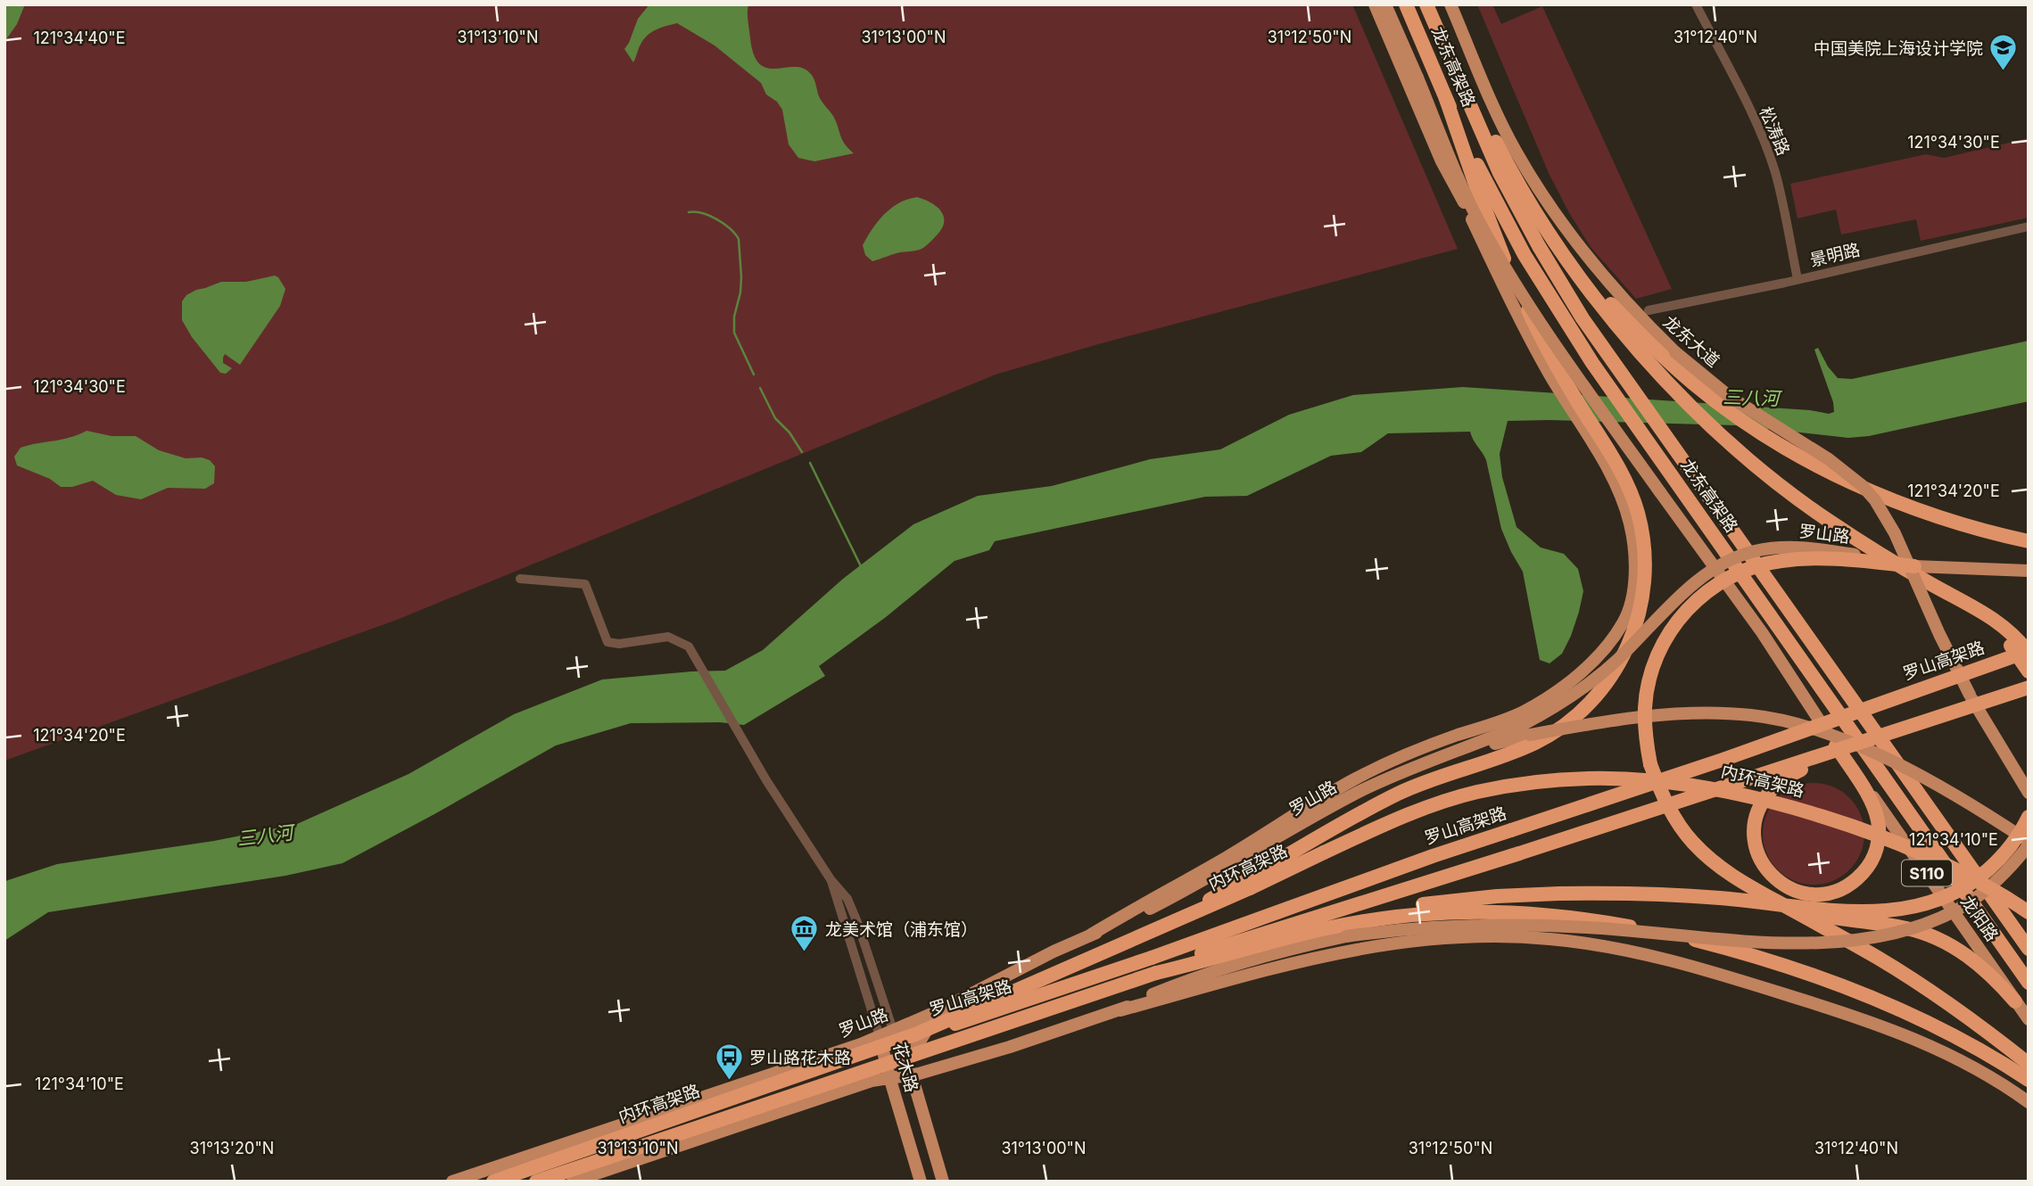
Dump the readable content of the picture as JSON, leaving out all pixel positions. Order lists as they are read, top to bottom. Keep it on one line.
{"streets":{"highway":["龙东高架路","罗山高架路","内环高架路"],"main road":["龙东大道","罗山路","S110","龙阳路","花木路"],"street":["松涛路","景明路"]},"crossings":[["松涛路","景明路"],["罗山路","花木路"],["罗山高架路","内环高架路"]],"water":["三八河"],"places":{"school or university":["中国美院上海设计学院"],"museum":["龙美术馆（浦东馆）"],"bus stop":["罗山路花木路"]},"coordinates":["31°13'10\"N","31°13'00\"N","31°12'50\"N","31°12'40\"N","121°34'40\"E","121°34'30\"E","121°34'20\"E","121°34'10\"E","31°13'20\"N"]}
